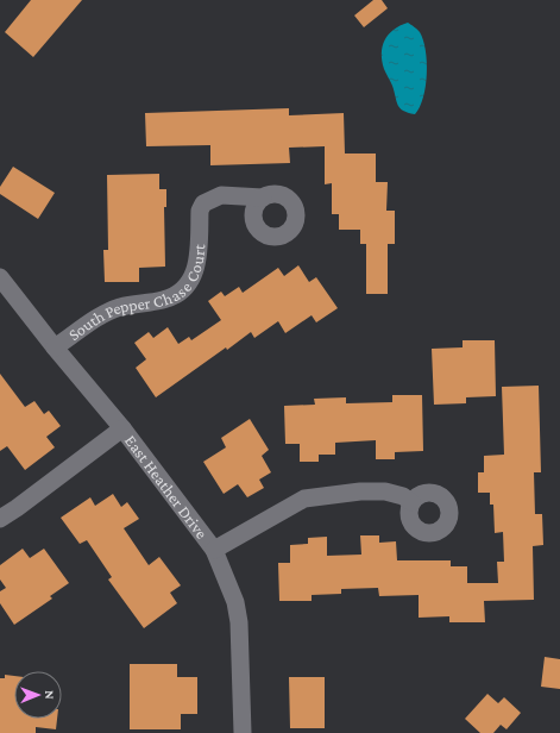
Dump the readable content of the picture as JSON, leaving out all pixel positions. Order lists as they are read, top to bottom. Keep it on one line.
{"streets":{"street":["South Pepper Chase Court","East Heather Drive"]},"crossings":[["South Pepper Chase Court","East Heather Drive"]],"north":"right"}
